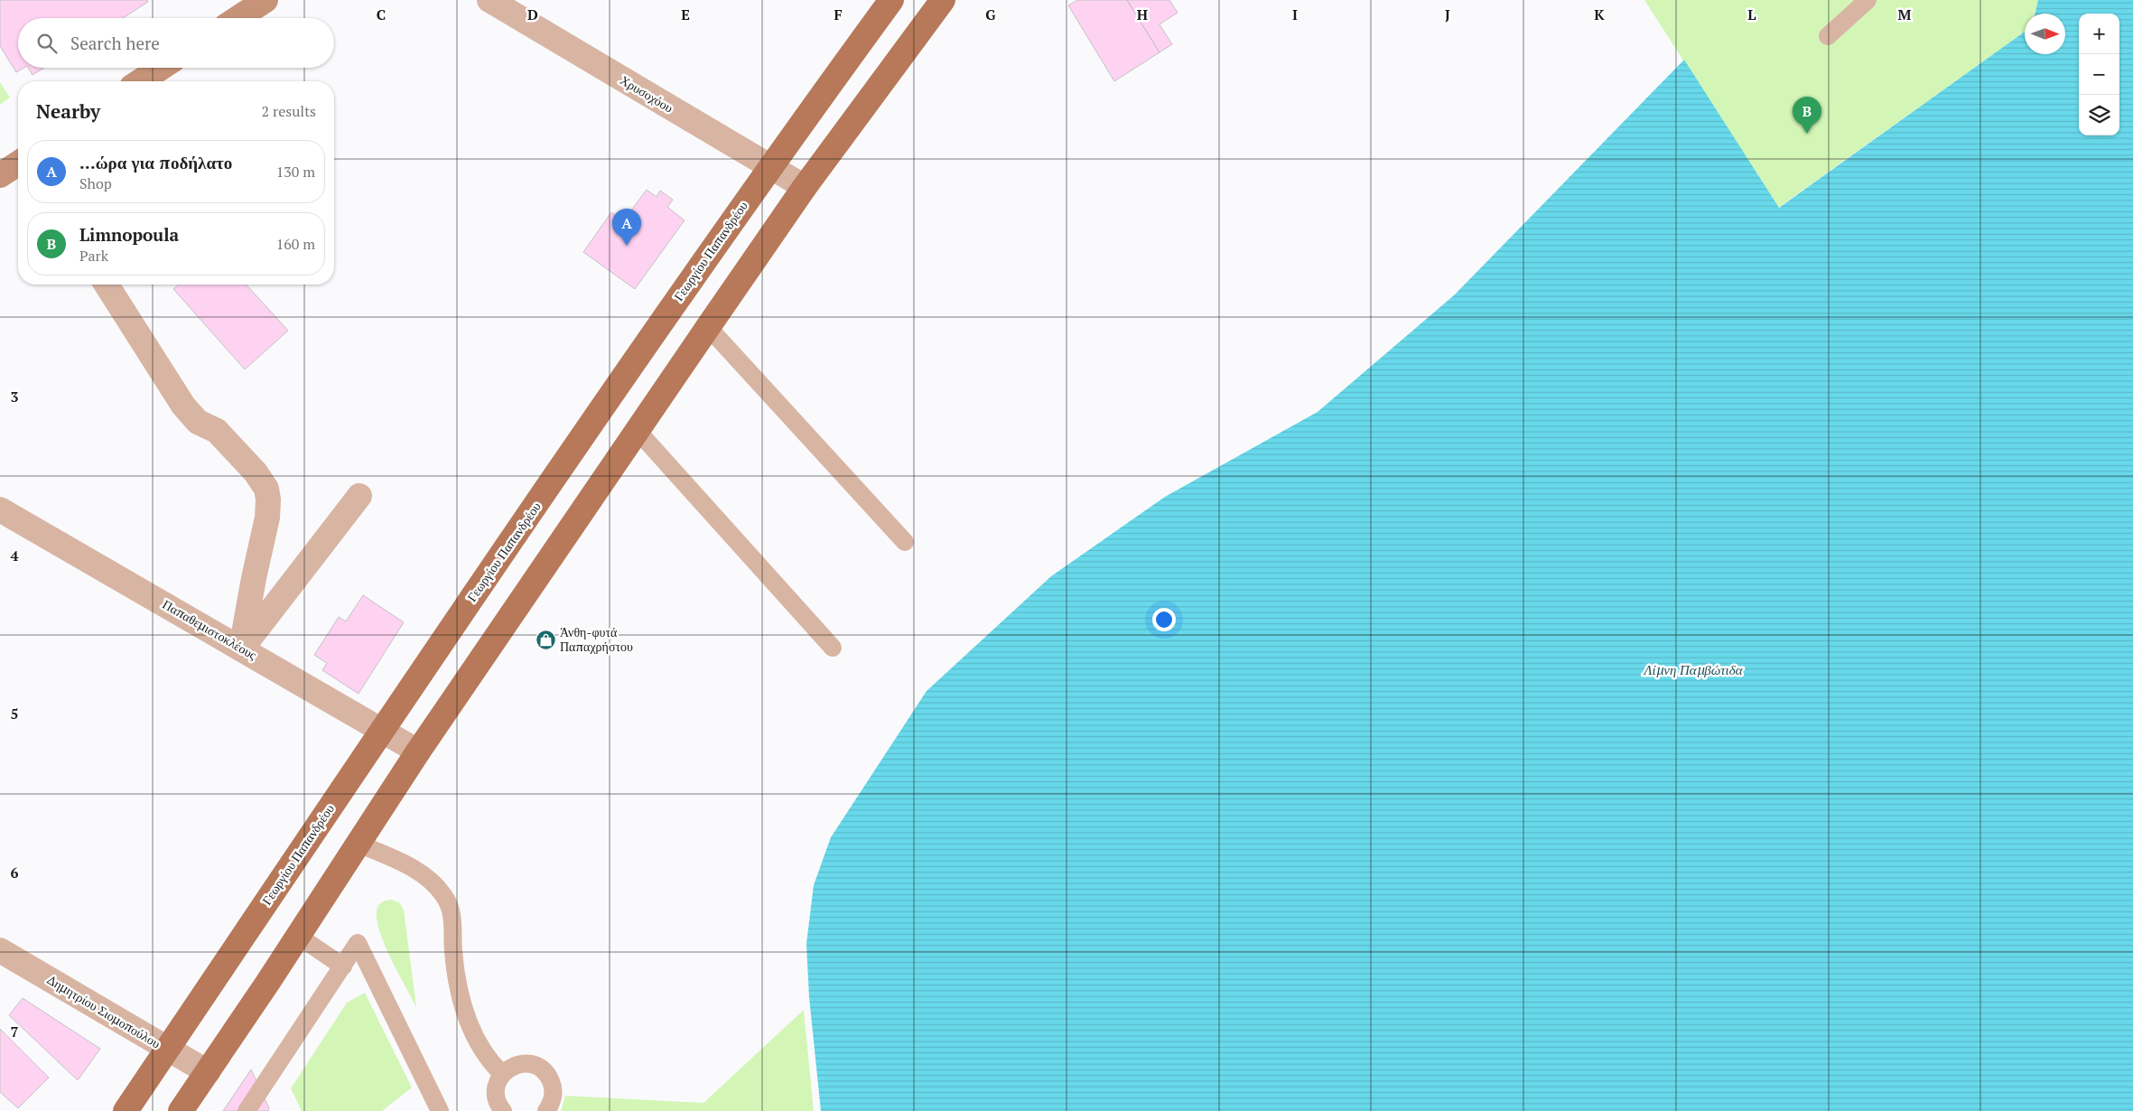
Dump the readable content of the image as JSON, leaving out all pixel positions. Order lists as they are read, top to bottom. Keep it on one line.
{"streets":{"main road":["Γεωργίου Παπανδρέου"],"street":["Χρυσοχόου","Παπαθεμιστοκλέους","Δημητρίου Σιομοπούλου"]},"crossings":[["Χρυσοχόου","Γεωργίου Παπανδρέου"],["Γεωργίου Παπανδρέου","Παπαθεμιστοκλέους"],["Γεωργίου Παπανδρέου","Δημητρίου Σιομοπούλου"]],"water":["Λίμνη Παμβώτιδα"],"places":{"shop":["Άνθη-φυτά Παπαχρήστου"]},"north":"right","page":{"map_buttons":["+","−"],"search":"Search here","heading":["Nearby","2 results"],"pins":["B","A"],"list":[{"mark":"A","name":"...ώρα για ποδήλατο","note":"Shop","value":"130 m"},{"mark":"B","name":"Limnopoula","note":"Park","value":"160 m"}]},"grid":{"columns":["C","D","E","F","G","H","I","J","K","L","M"],"rows":["3","4","5","6","7"]}}
